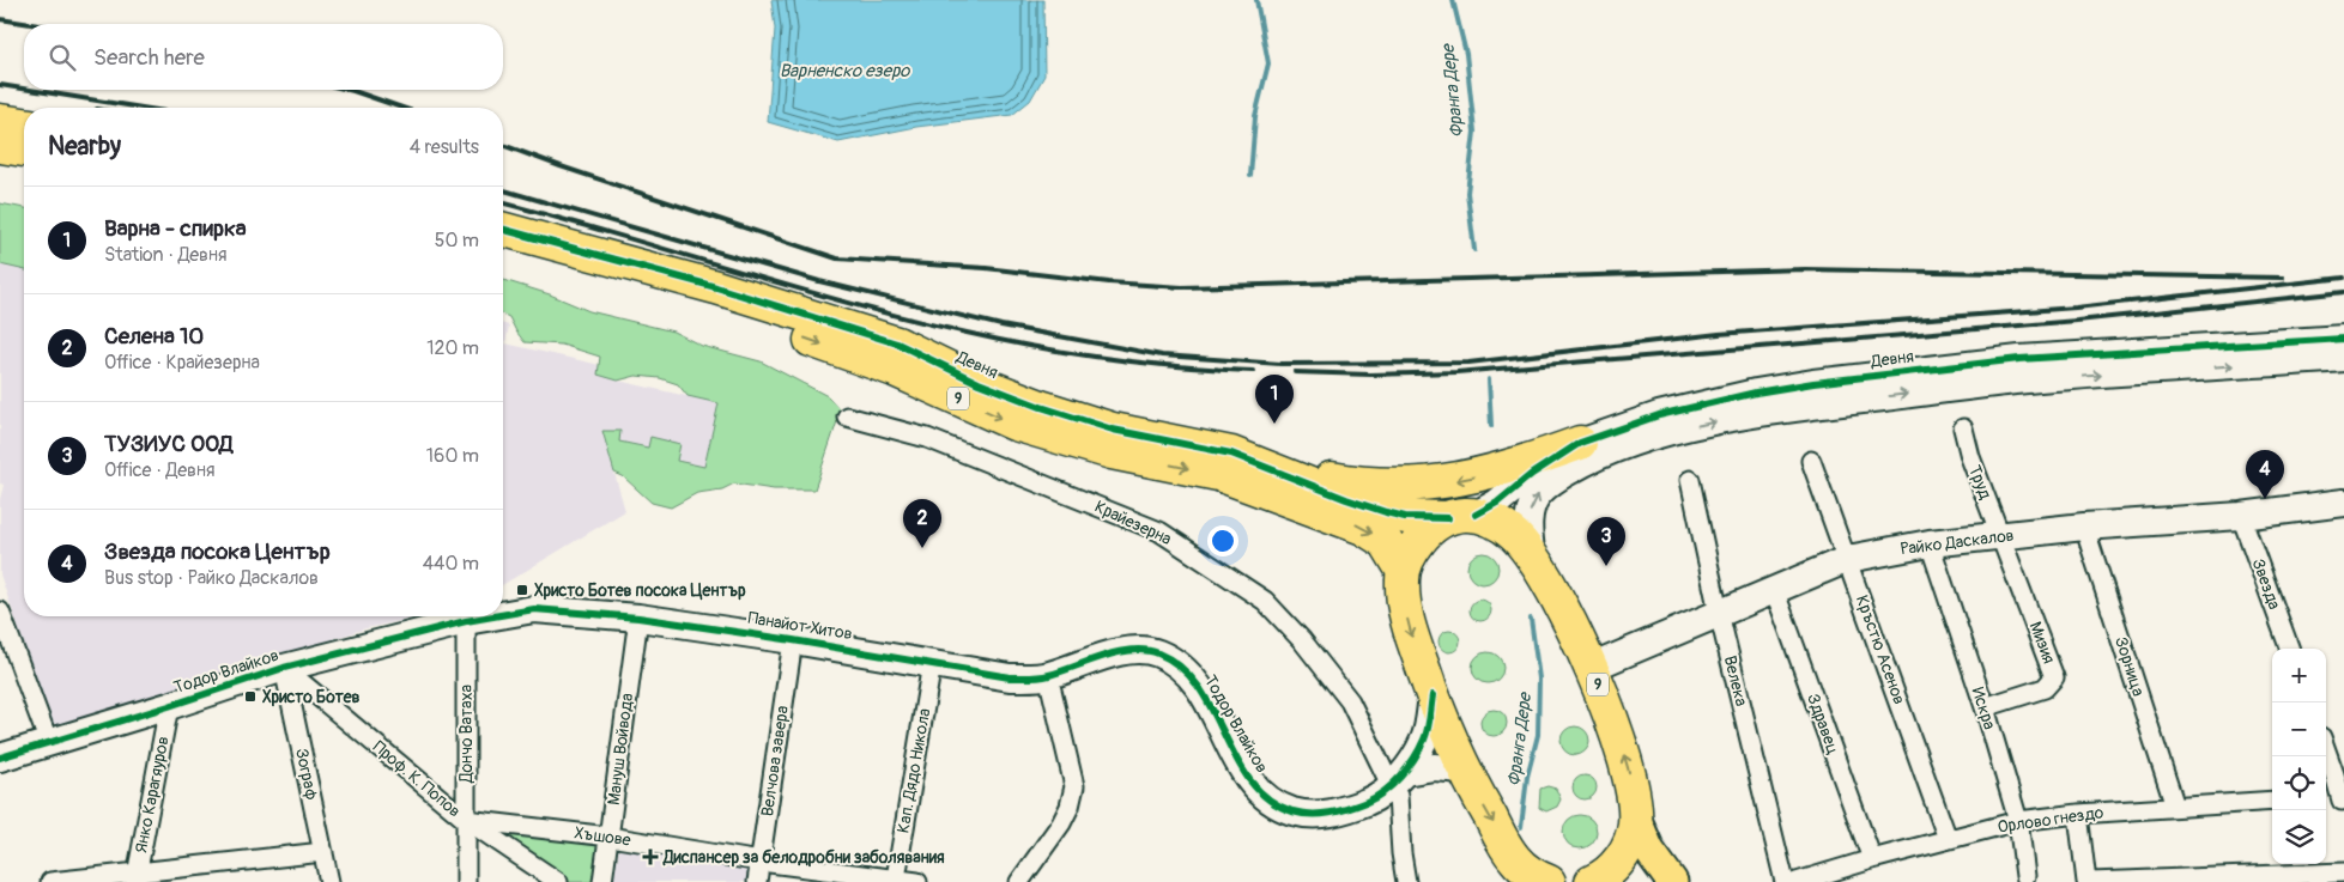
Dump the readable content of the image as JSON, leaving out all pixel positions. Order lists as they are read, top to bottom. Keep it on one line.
{"streets":{"highway":["Девня","9"],"street":["Труд","Кpaйeзepнa","Райко Даскалов","Звезда","Панайот Хитов","Мизия","Кръстю Асенов","Зорница","Тодор Влайков","Велека","Искра","Здравец","Дончо Ватаха","Mануш Войвода","Велчова завера","Кап. Дядо Никола","Зограф","Проф. К. Попов","Янко Карагяуров","Орлово гнездо","Хъшове"]},"crossings":[["Девня","9"],["9","Райко Даскалов"],["Труд","Райко Даскалов"],["Труд","Мизия"],["Кpaйeзepнa","Тодор Влайков"],["Райко Даскалов","Звезда"],["Райко Даскалов","Мизия"],["Райко Даскалов","Кръстю Асенов"],["Райко Даскалов","Зорница"],["Райко Даскалов","Велека"],["Райко Даскалов","Искра"],["Райко Даскалов","Здравец"],["Панайот Хитов","Тодор Влайков"],["Панайот Хитов","Дончо Ватаха"],["Панайот Хитов","Mануш Войвода"],["Панайот Хитов","Велчова завера"],["Панайот Хитов","Кап. Дядо Никола"],["Мизия","Искра"],["Кръстю Асенов","Орлово гнездо"],["Зорница","Орлово гнездо"],["Тодор Влайков","Дончо Ватаха"],["Тодор Влайков","Зограф"],["Тодор Влайков","Проф. К. Попов"],["Тодор Влайков","Янко Карагяуров"],["Искра","Орлово гнездо"],["Здравец","Орлово гнездо"],["Дончо Ватаха","Проф. К. Попов"],["Дончо Ватаха","Хъшове"],["Mануш Войвода","Хъшове"],["Велчова завера","Хъшове"],["Кап. Дядо Никола","Хъшове"],["Зограф","Проф. К. Попов"],["Проф. К. Попов","Хъшове"]],"water":["Варненско езеро","Франга Дере"],"places":{"transit":["Христо Ботев посока Център","Христо Ботев"],"health":["Диспансер за белодробни заболявания"]},"page":{"search":"Search here","heading":["Nearby","4 results"],"list":[{"mark":"1","name":"Варна - спирка","note":"Station · Девня","value":"50 m"},{"mark":"2","name":"Селена 10","note":"Office · Кpaйeзepнa","value":"120 m"},{"mark":"3","name":"ТУЗИУС ООД","note":"Office · Девня","value":"160 m"},{"mark":"4","name":"Звезда посока Център","note":"Bus stop · Райко Даскалов","value":"440 m"}],"pins":["1","4","2","3"],"map_buttons":["+","−"]}}
